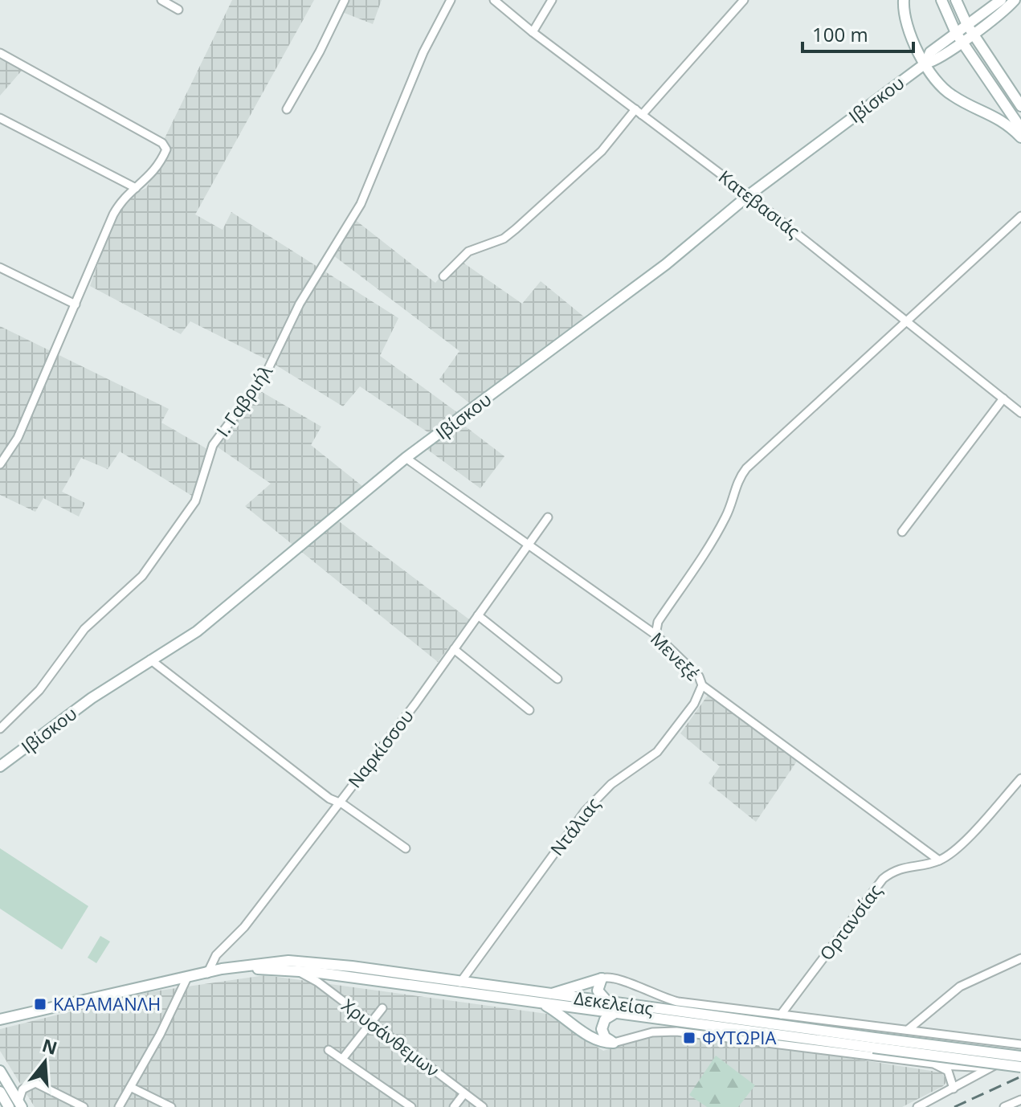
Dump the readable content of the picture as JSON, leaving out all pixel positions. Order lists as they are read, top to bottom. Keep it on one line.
{"streets":{"main road":["Ιβίσκου","Δεκελείας"],"street":["Κατεβασιάς","Ι. Γαβριήλ","Μενεξέ","Ναρκίσσου","Ντάλιας","Ορτανσίας","Χρυσάνθεμων"]},"crossings":[["Ιβίσκου","Κατεβασιάς"],["Ιβίσκου","Μενεξέ"],["Μενεξέ","Ναρκίσσου"],["Μενεξέ","Ντάλιας"],["Μενεξέ","Ορτανσίας"],["Ναρκίσσου","Δεκελείας"],["Ντάλιας","Δεκελείας"],["Δεκελείας","Χρυσάνθεμων"]],"places":{"transit":["ΚΑΡΑΜΑΝΛΗ","ΦΥΤΩΡΙΑ"]},"scale_bar":"100 m","north":"top"}
